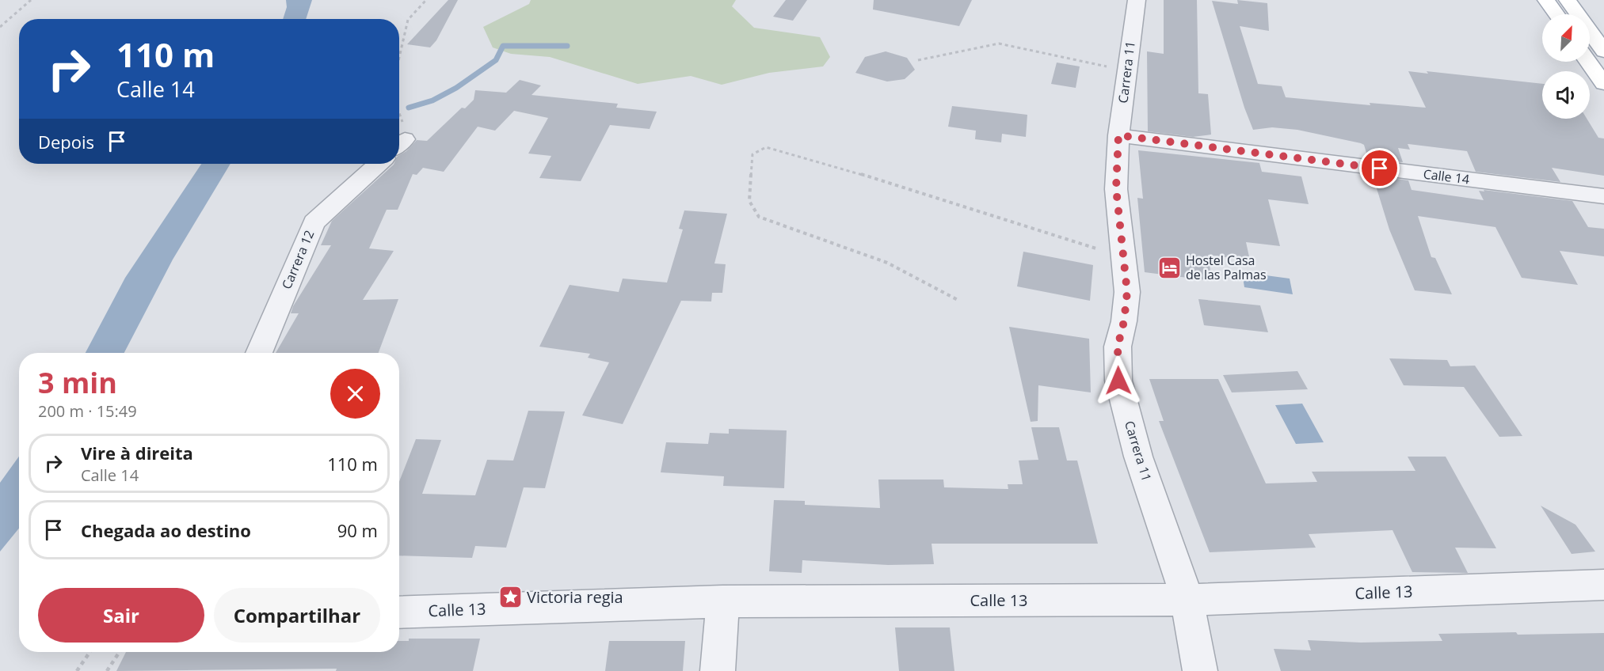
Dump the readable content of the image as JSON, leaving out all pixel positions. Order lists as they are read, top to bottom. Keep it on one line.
{"streets":{"street":["Carrera 11","Calle 14","Carrera 12","Calle 13"]},"crossings":[["Carrera 11","Calle 14"],["Carrera 11","Calle 13"]],"places":{"hotel":["Hostel Casa de las Palmas"],"place":["Victoria regia"]},"north":"top right","page":{"turn":["110 m","Calle 14"],"then":"Depois","heading":["3 min","200 m · 15:49"],"list":[{"name":"Vire à direita","note":"Calle 14","value":"110 m"},{"name":"Chegada ao destino","value":"90 m"}],"buttons":["Sair","Compartilhar"]}}
